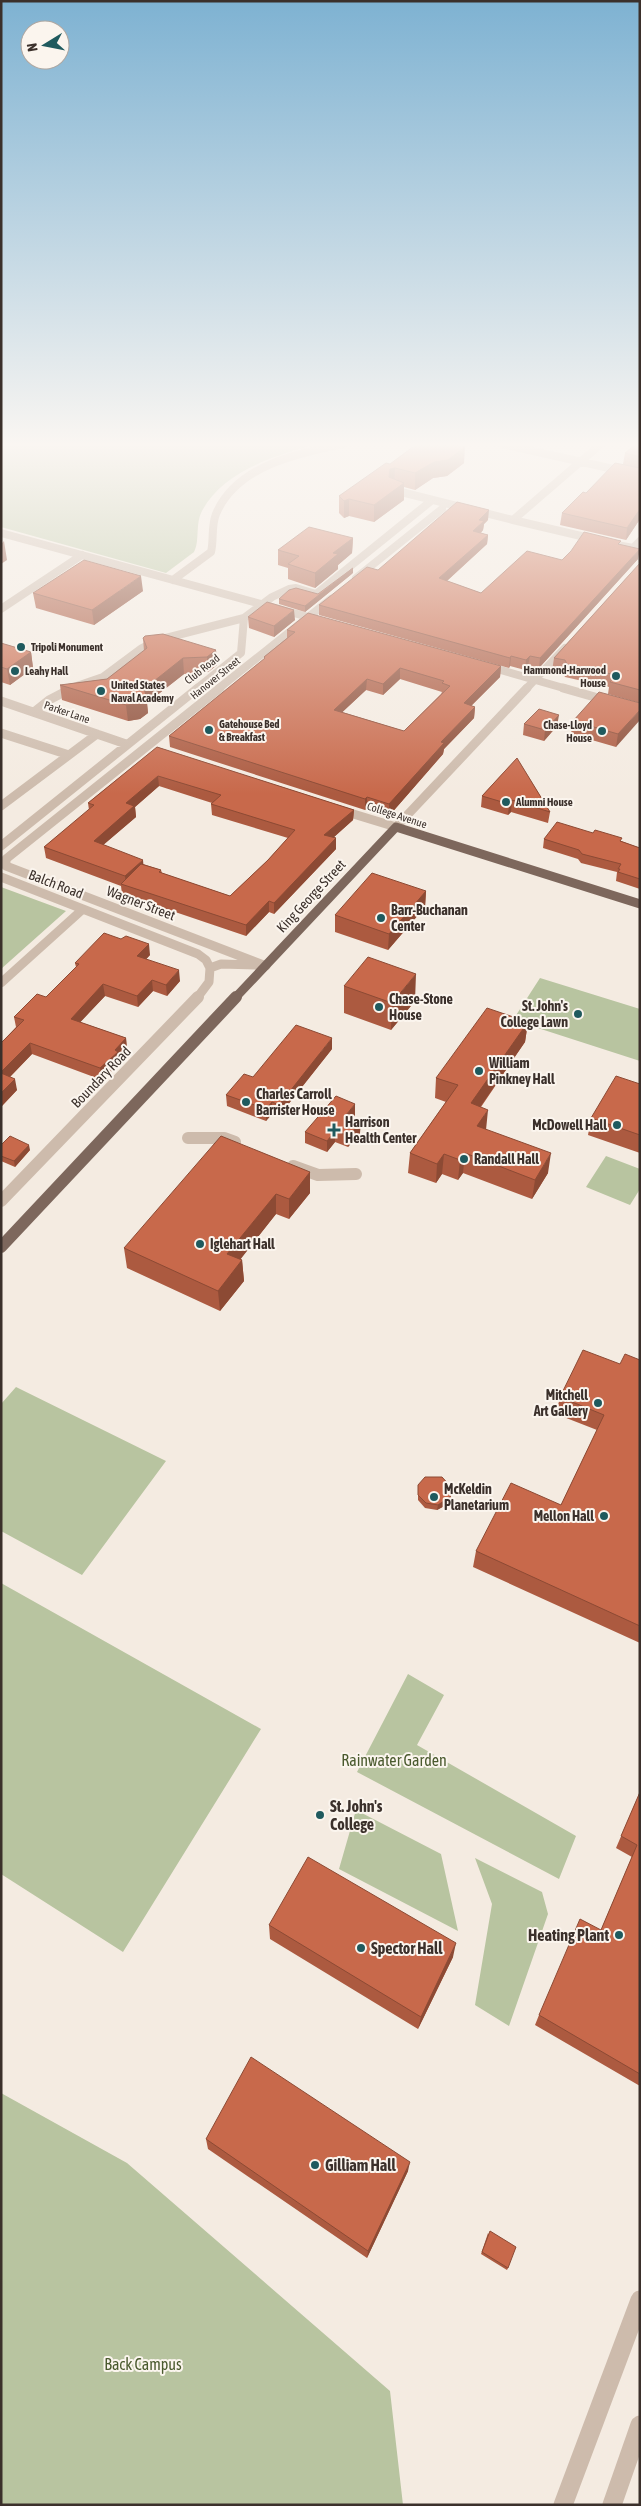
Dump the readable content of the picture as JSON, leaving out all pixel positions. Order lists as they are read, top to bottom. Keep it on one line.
{"streets":{"main road":["College Avenue","King George Street"],"street":["Club Road","Hanover Street","Parker Lane","Balch Road","Wagner Street","Boundary Road"]},"crossings":[["Club Road","Parker Lane"],["Hanover Street","Wagner Street"],["College Avenue","King George Street"],["Balch Road","Boundary Road"],["King George Street","Wagner Street"]],"parks":["Rainwater Garden","Back Campus"],"places":{"other":["Tripoli Monument","Leahy Hall","Hammond-Harwood House","United States Naval Academy","Gatehouse Bed & Breakfast","Chase-Lloyd House","Alumni House","Barr-Buchanan Center","Chase-Stone House","St. John's College Lawn","William Pinkney Hall","Charles Carroll Barrister House","McDowell Hall","Randall Hall","Iglehart Hall","Mitchell Art Gallery","McKeldin Planetarium","Mellon Hall","St. John's College","Heating Plant","Spector Hall","Gilliam Hall"],"health":["Harrison Health Center"]},"north":"left"}
